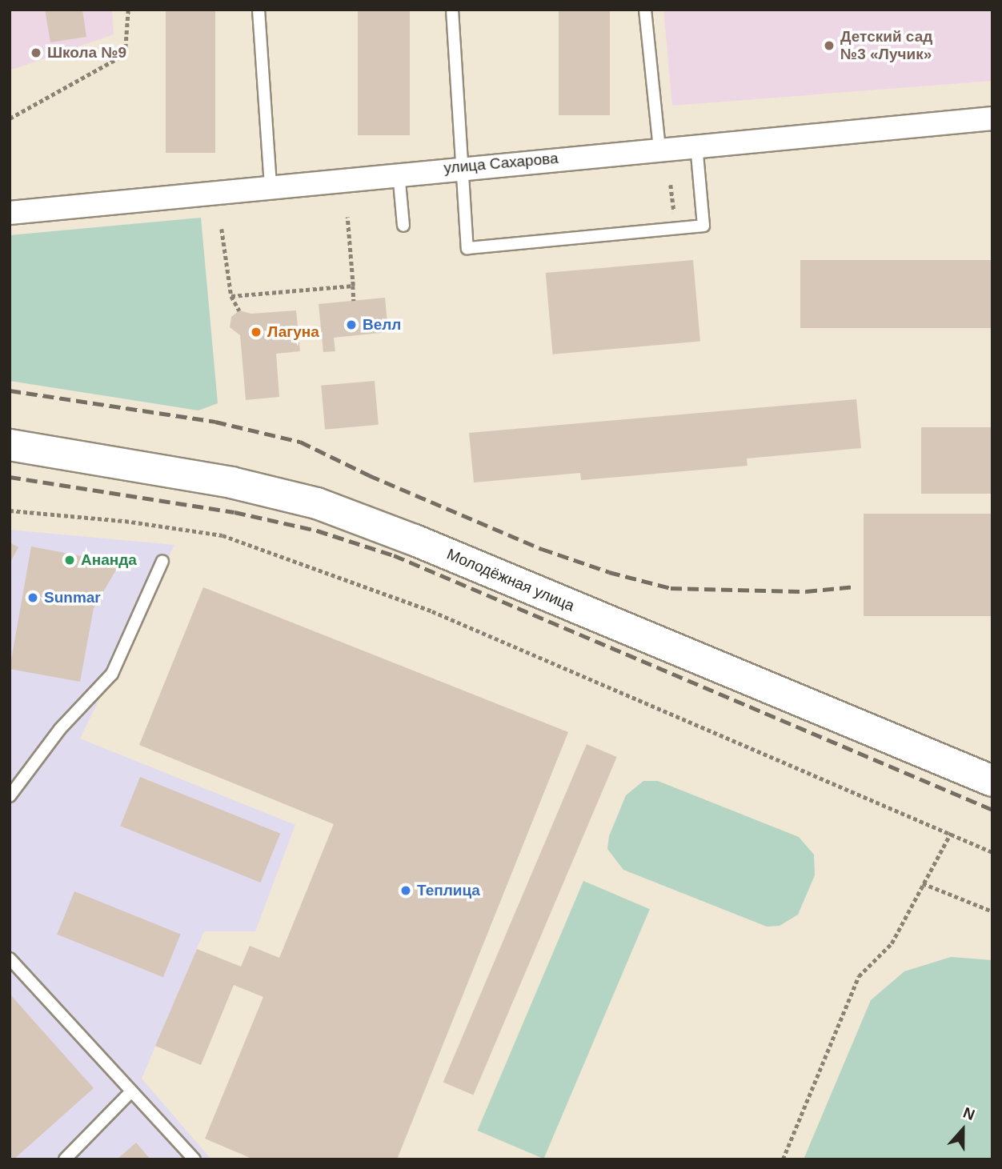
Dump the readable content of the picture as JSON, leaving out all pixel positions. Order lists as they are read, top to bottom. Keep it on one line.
{"streets":{"main road":["Молодёжная улица"],"street":["улица Сахарова"]},"places":["Детский сад №3 «Лучик»","Школа №9","Велл","Лагуна","Ананда","Sunmar","Теплица"],"north":"top"}
